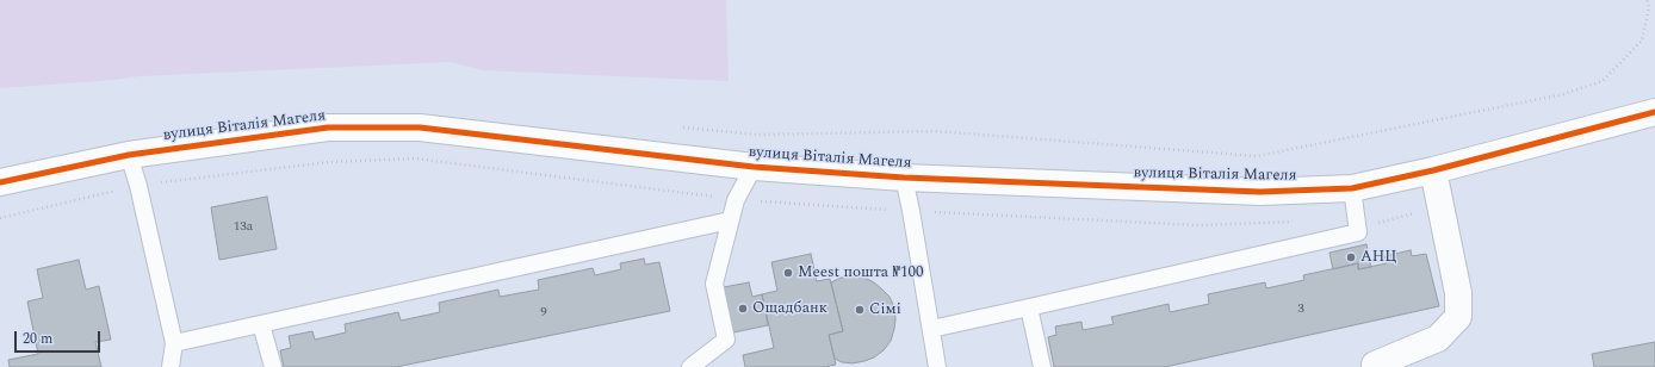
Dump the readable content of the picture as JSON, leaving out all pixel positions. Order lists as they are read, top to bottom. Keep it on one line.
{"streets":{"street":["вулиця Віталія Магеля"]},"places":["АНЦ","Meest пошта №100","Ощадбанк","Сімі"],"house_numbers":["13а","3","9"],"scale_bar":"20 m"}
